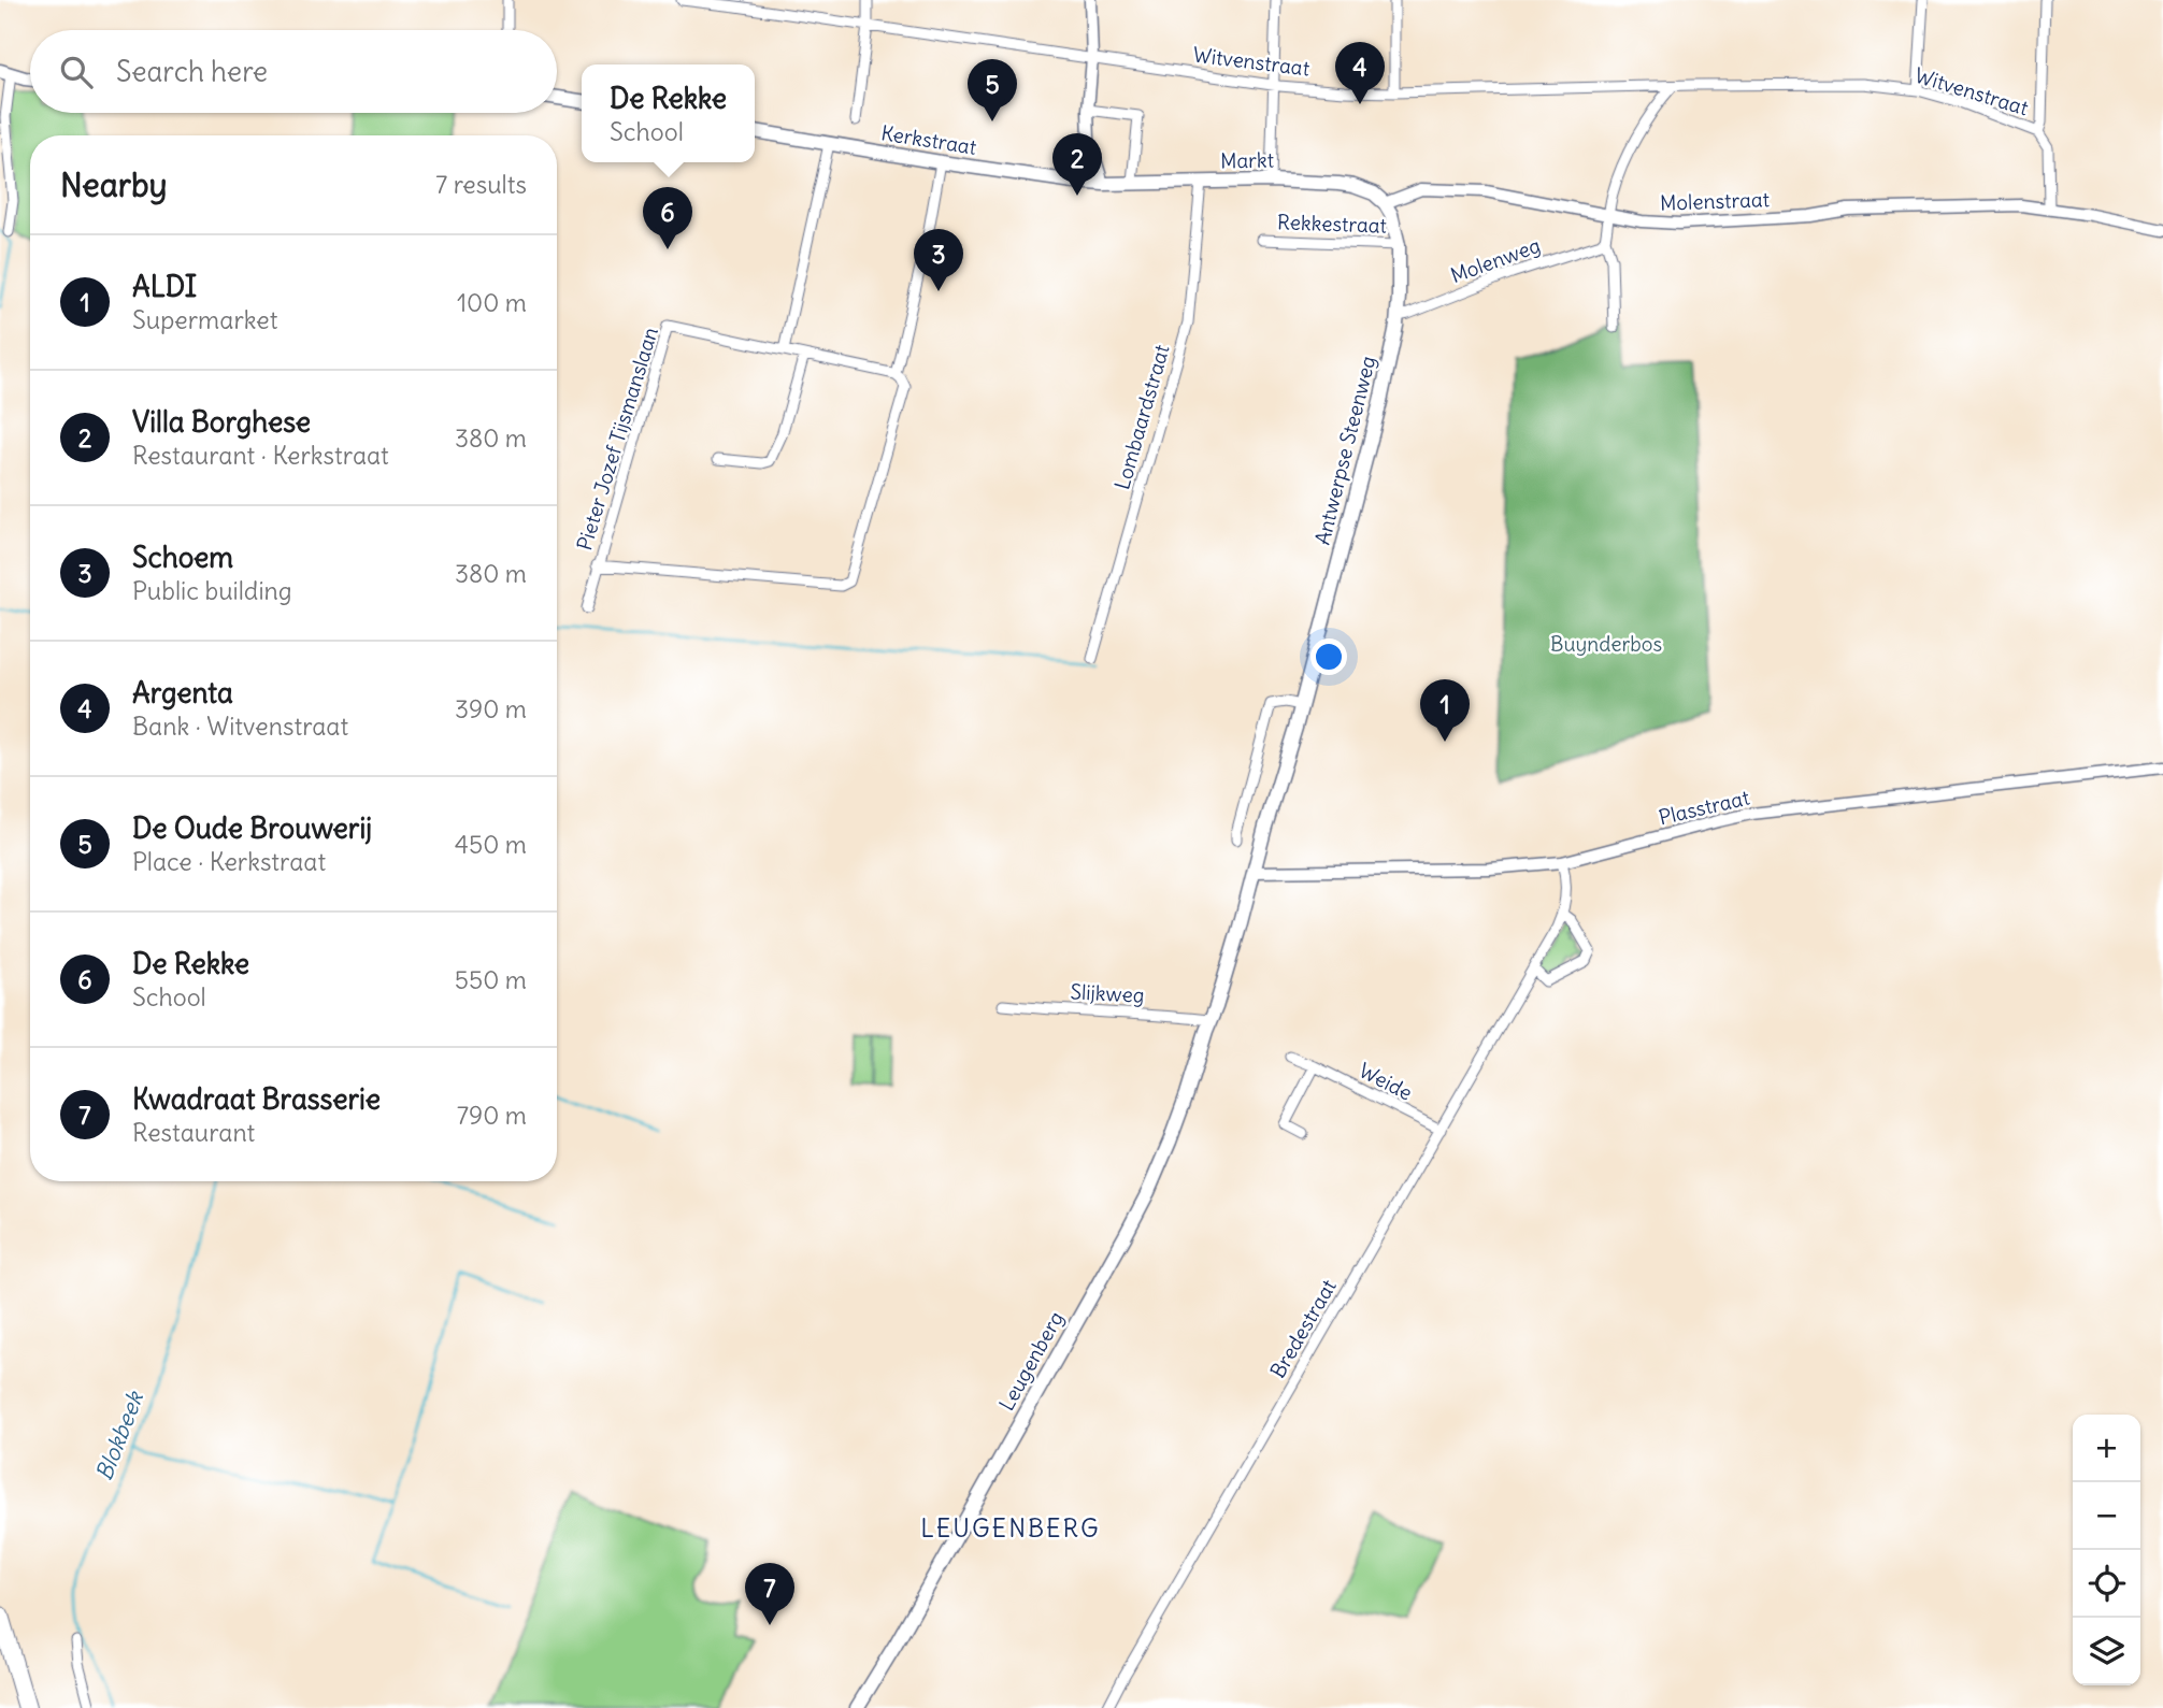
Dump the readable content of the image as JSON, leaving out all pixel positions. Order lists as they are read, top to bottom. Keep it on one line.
{"streets":{"main road":["Kerkstraat","Markt","Antwerpse Steenweg","Leugenberg"],"street":["Witvenstraat","Molenstraat","Rekkestraat","Molenweg","Lombaardstraat","Pieter Jozef Tijsmanslaan","Plasstraat","Slijkweg","Weide","Bredestraat"]},"crossings":[["Kerkstraat","Markt"],["Markt","Molenstraat"],["Markt","Lombaardstraat"],["Markt","Antwerpse Steenweg"],["Molenstraat","Antwerpse Steenweg"],["Rekkestraat","Antwerpse Steenweg"],["Molenweg","Antwerpse Steenweg"],["Antwerpse Steenweg","Plasstraat"],["Antwerpse Steenweg","Leugenberg"],["Plasstraat","Bredestraat"],["Plasstraat","Leugenberg"],["Slijkweg","Leugenberg"],["Weide","Bredestraat"]],"districts":["LEUGENBERG"],"water":["Blokbeek"],"parks":["Buynderbos"],"page":{"search":"Search here","pins":["4","5","2","6","3","1","7"],"popup":["De Rekke","School"],"heading":["Nearby","7 results"],"list":[{"mark":"1","name":"ALDI","note":"Supermarket","value":"100 m"},{"mark":"2","name":"Villa Borghese","note":"Restaurant · Kerkstraat","value":"380 m"},{"mark":"3","name":"Schoem","note":"Public building","value":"380 m"},{"mark":"4","name":"Argenta","note":"Bank · Witvenstraat","value":"390 m"},{"mark":"5","name":"De Oude Brouwerij","note":"Place · Kerkstraat","value":"450 m"},{"mark":"6","name":"De Rekke","note":"School","value":"550 m"},{"mark":"7","name":"Kwadraat Brasserie","note":"Restaurant","value":"790 m"}],"map_buttons":["+","−"]}}
